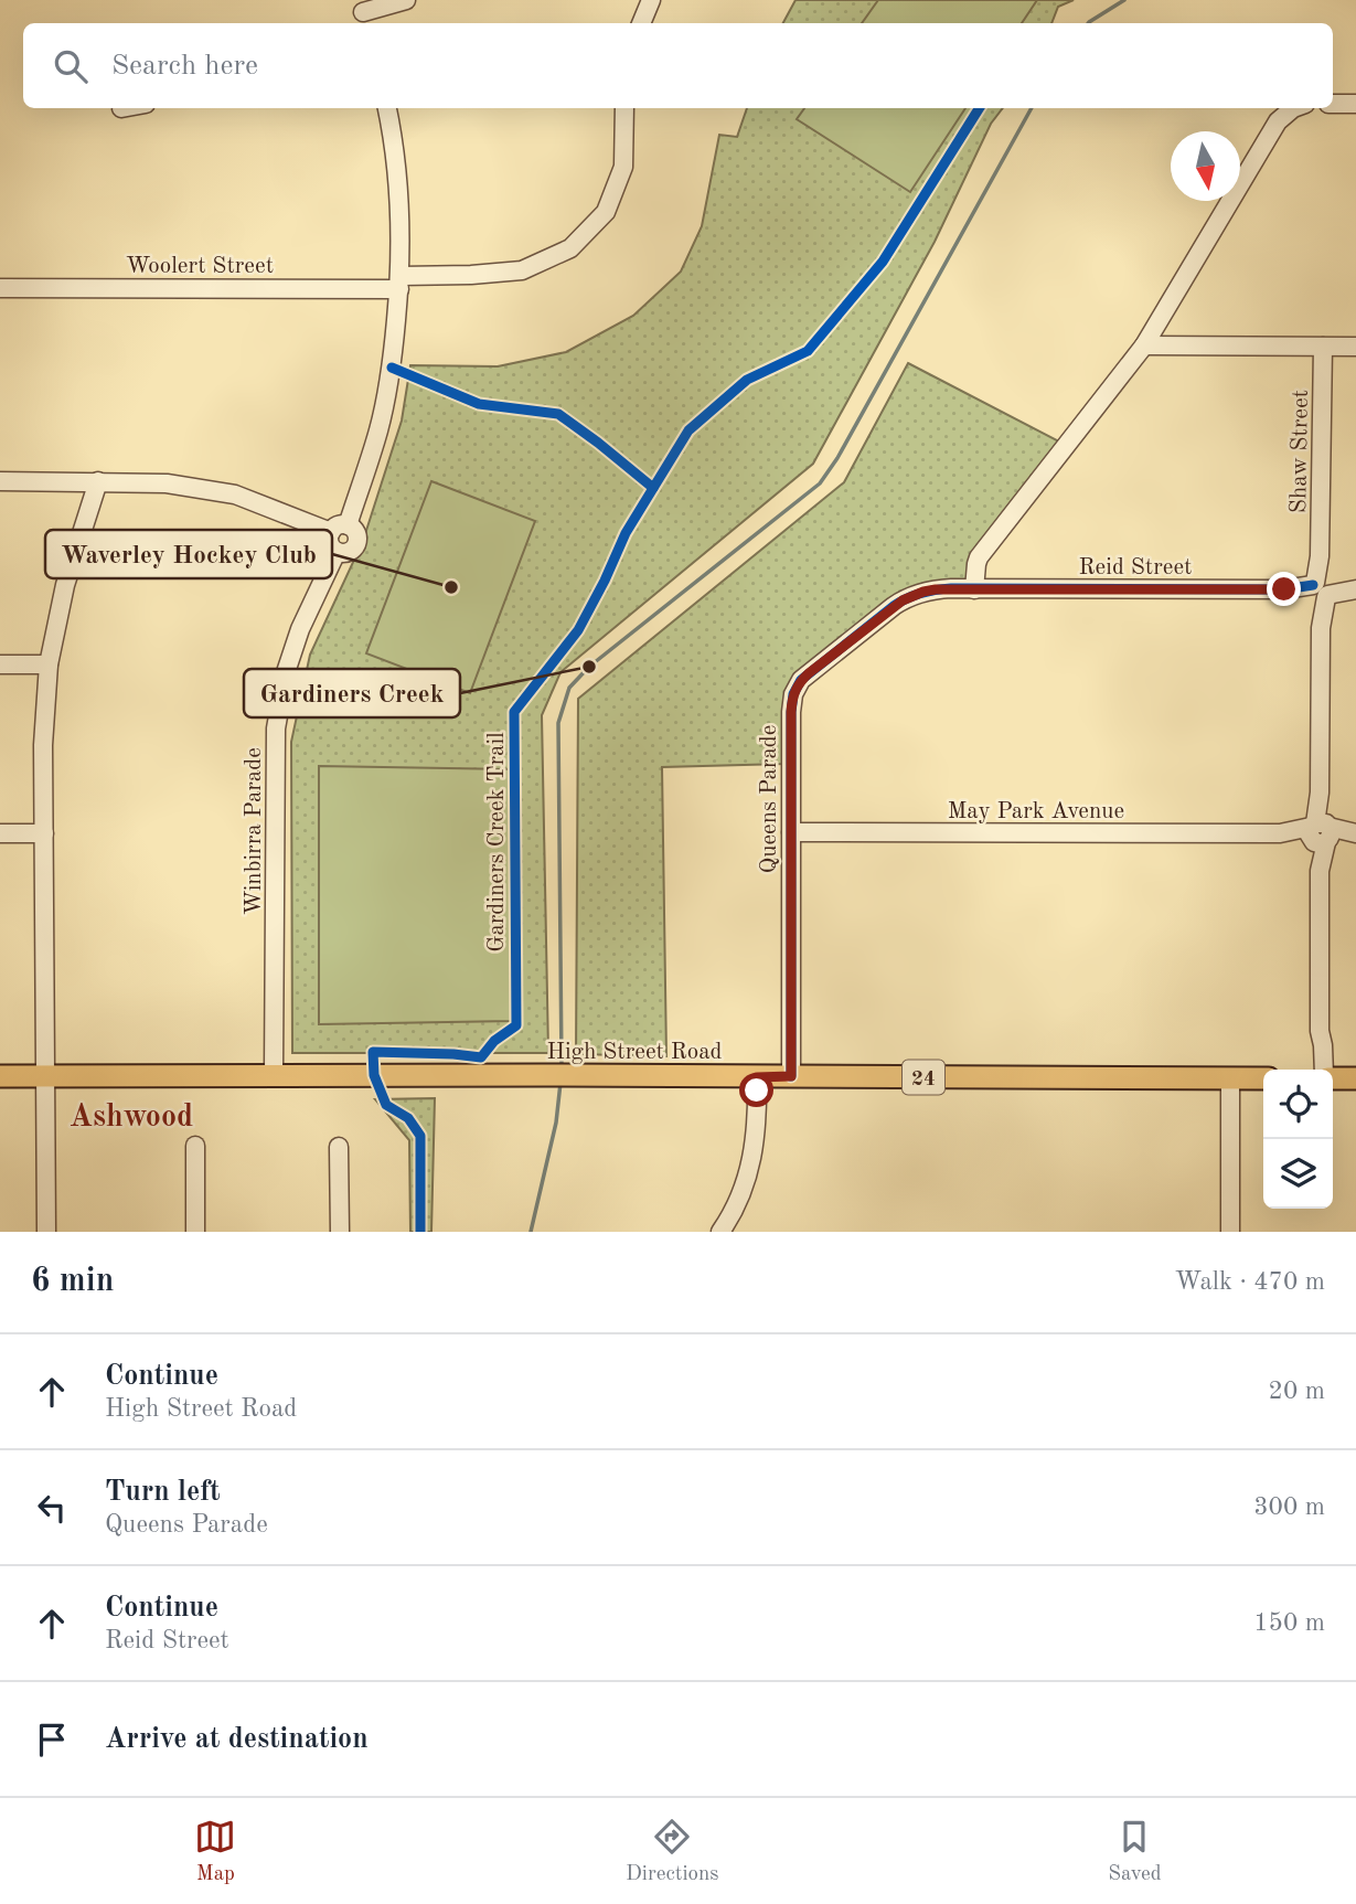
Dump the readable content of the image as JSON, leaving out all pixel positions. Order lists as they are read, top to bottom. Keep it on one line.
{"streets":{"main road":["High Street Road","24"],"street":["Woolert Street","Shaw Street","Reid Street","Queens Parade","May Park Avenue","Winbirra Parade"],"cycle path":["Gardiners Creek Trail"]},"crossings":[["Shaw Street","Reid Street"],["Shaw Street","May Park Avenue"],["Reid Street","Queens Parade"],["Queens Parade","May Park Avenue"],["Queens Parade","High Street Road"],["Winbirra Parade","High Street Road"]],"districts":["Ashwood"],"places":["Waverley Hockey Club","Gardiners Creek"],"north":"bottom","page":{"search":"Search here","heading":["6 min","Walk · 470 m"],"list":[["Continue","High Street Road","20 m"],["Turn left","Queens Parade","300 m"],["Continue","Reid Street","150 m"],"Arrive at destination"],"nav":["Map","Directions","Saved"]}}
